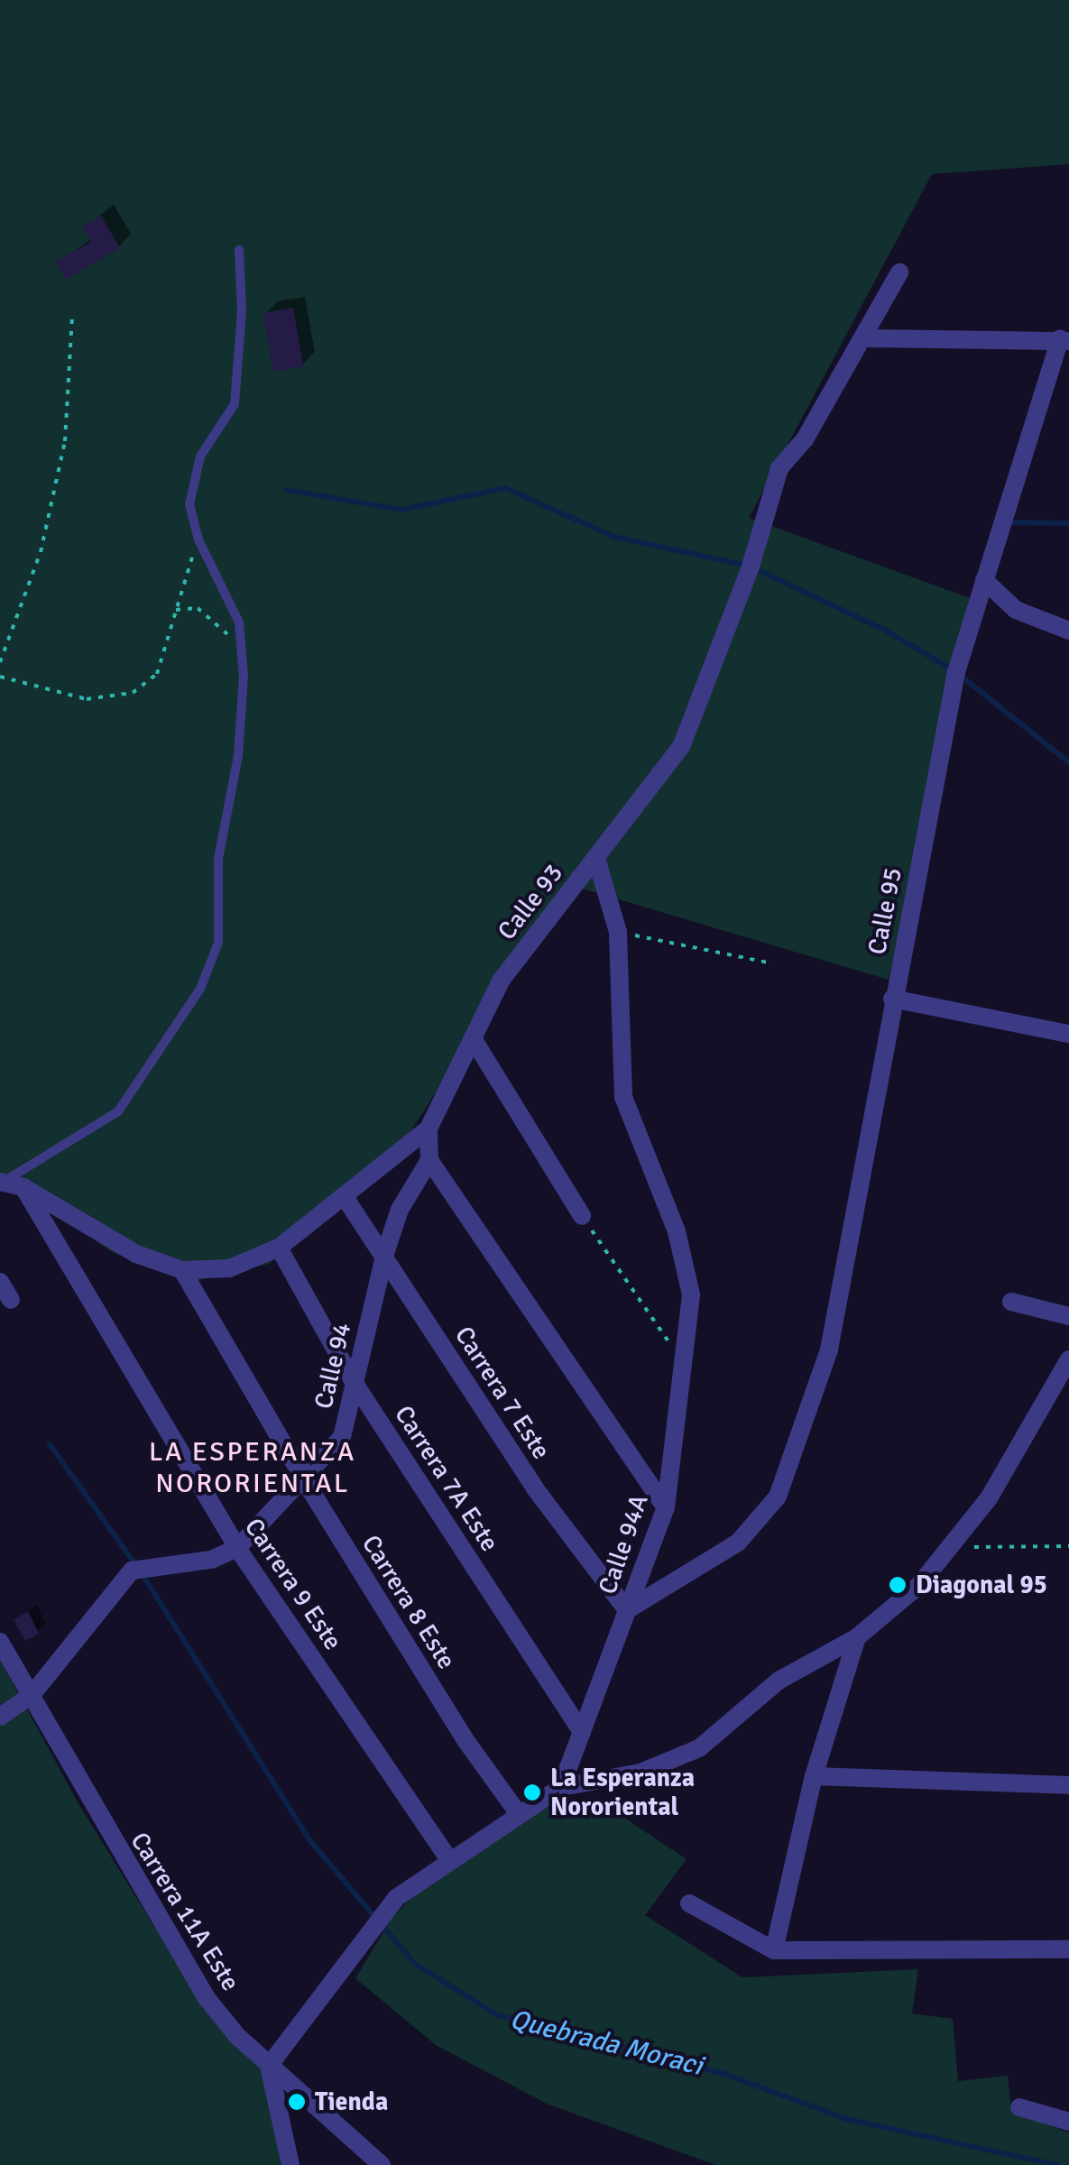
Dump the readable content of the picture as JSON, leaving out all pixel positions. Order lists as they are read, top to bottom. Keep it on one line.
{"streets":{"street":["Calle 93","Calle 95","Calle 94","Carrera 7 Este","Carrera 7A Este","Calle 94A","Carrera 9 Este","Carrera 8 Este","Carrera 11A Este"]},"crossings":[["Calle 93","Carrera 7 Este"],["Calle 93","Carrera 7A Este"],["Calle 93","Calle 94A"],["Calle 93","Carrera 9 Este"],["Calle 93","Carrera 8 Este"],["Calle 95","Carrera 7 Este"],["Calle 95","Calle 94A"],["Calle 94","Carrera 7 Este"],["Calle 94","Carrera 7A Este"],["Calle 94","Carrera 9 Este"],["Calle 94","Carrera 8 Este"],["Calle 94","Carrera 11A Este"],["Carrera 7 Este","Calle 94A"],["Carrera 7A Este","Calle 94A"]],"districts":["LA ESPERANZA NORORIENTAL"],"water":["Quebrada Moraci"],"places":["Diagonal 95","La Esperanza Nororiental","Tienda"]}
